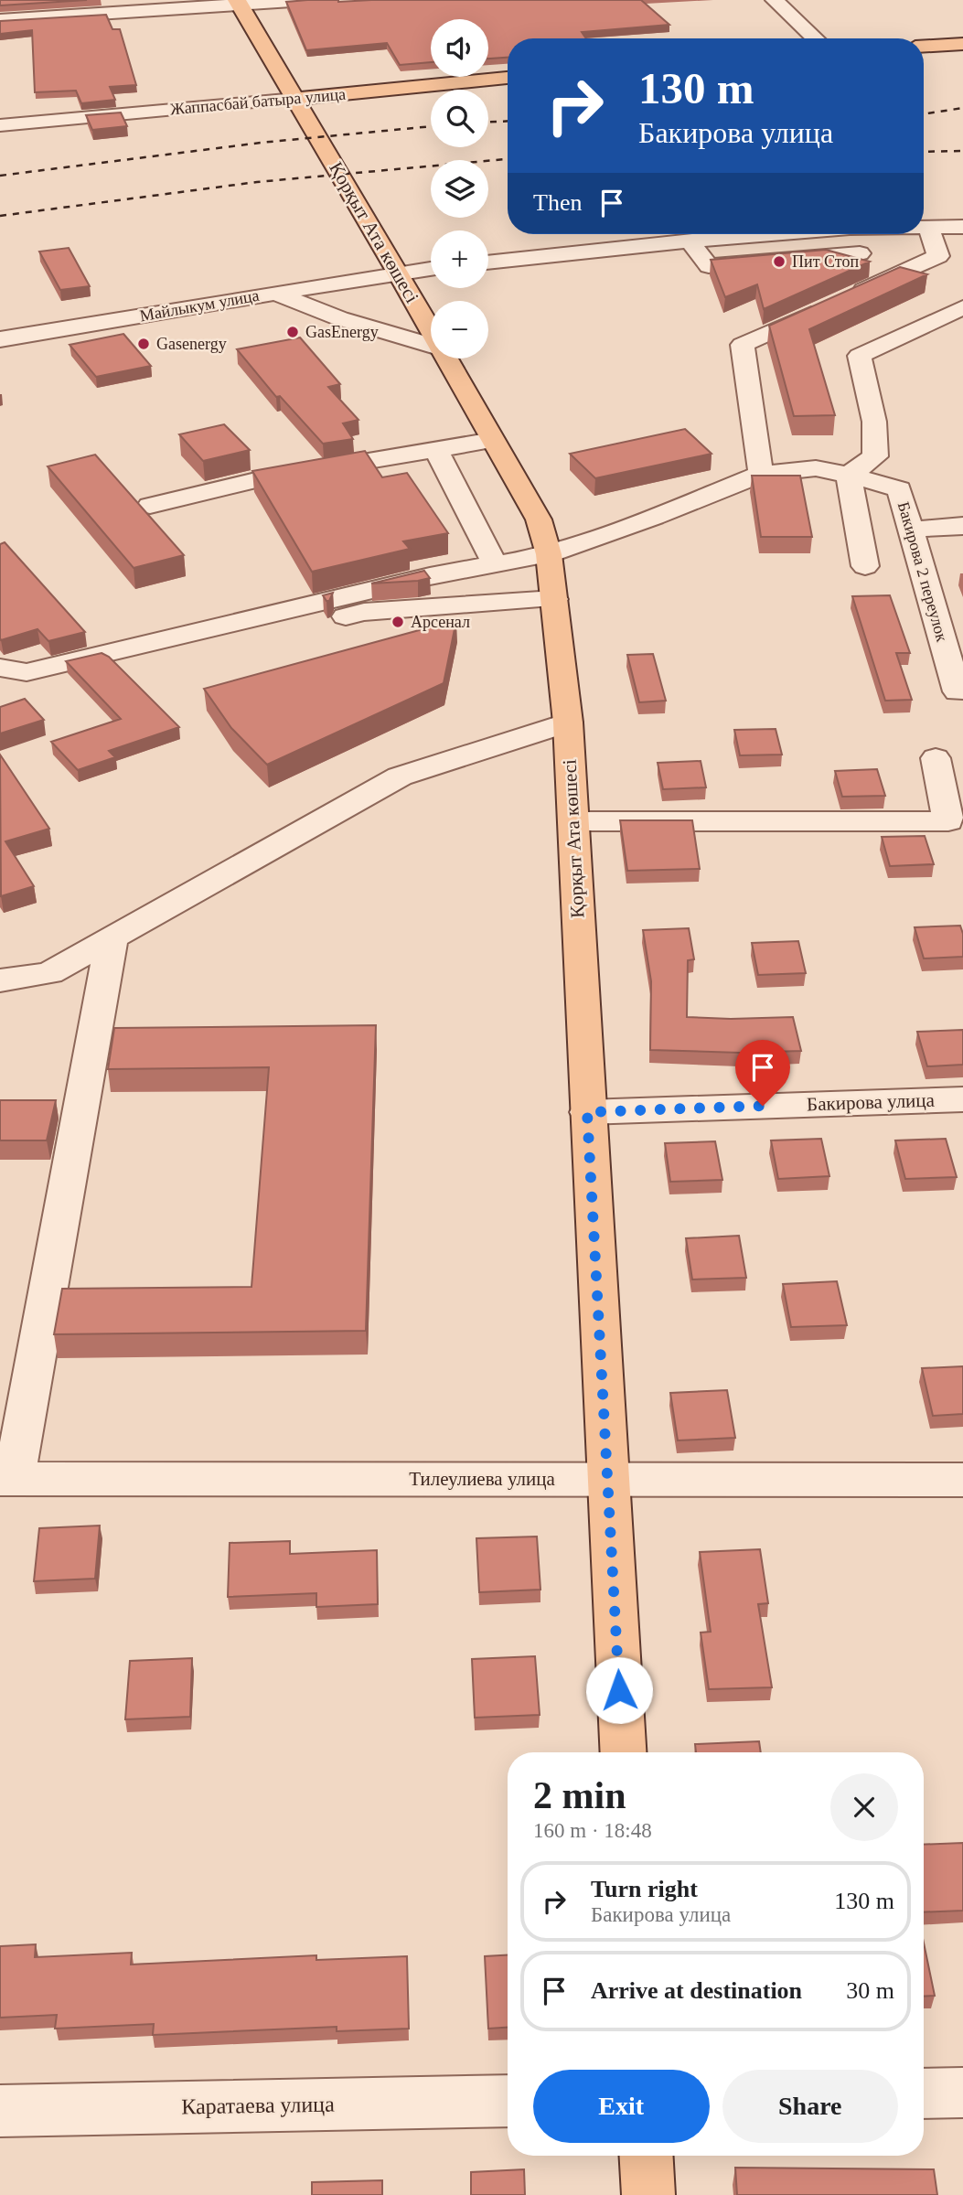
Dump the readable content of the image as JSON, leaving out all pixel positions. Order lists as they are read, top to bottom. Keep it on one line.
{"streets":{"main road":["Жаппасбай батыра улица","Қорқыт Ата көшесі"],"street":["Майлыкум улица","Бакирова 2 переулок","Бакирова улица","Тилеулиева улица","Каратаева улица"]},"crossings":[["Жаппасбай батыра улица","Қорқыт Ата көшесі"],["Қорқыт Ата көшесі","Майлыкум улица"],["Қорқыт Ата көшесі","Бакирова улица"],["Қорқыт Ата көшесі","Тилеулиева улица"]],"places":["Пит Стоп","GasEnergy","Gasenergy","Арсенал"],"page":{"map_buttons":["+","−"],"turn":["130 m","Бакирова улица"],"then":"Then","heading":["2 min","160 m · 18:48"],"list":[{"name":"Turn right","note":"Бакирова улица","value":"130 m"},{"name":"Arrive at destination","value":"30 m"}],"buttons":["Exit","Share"]}}
